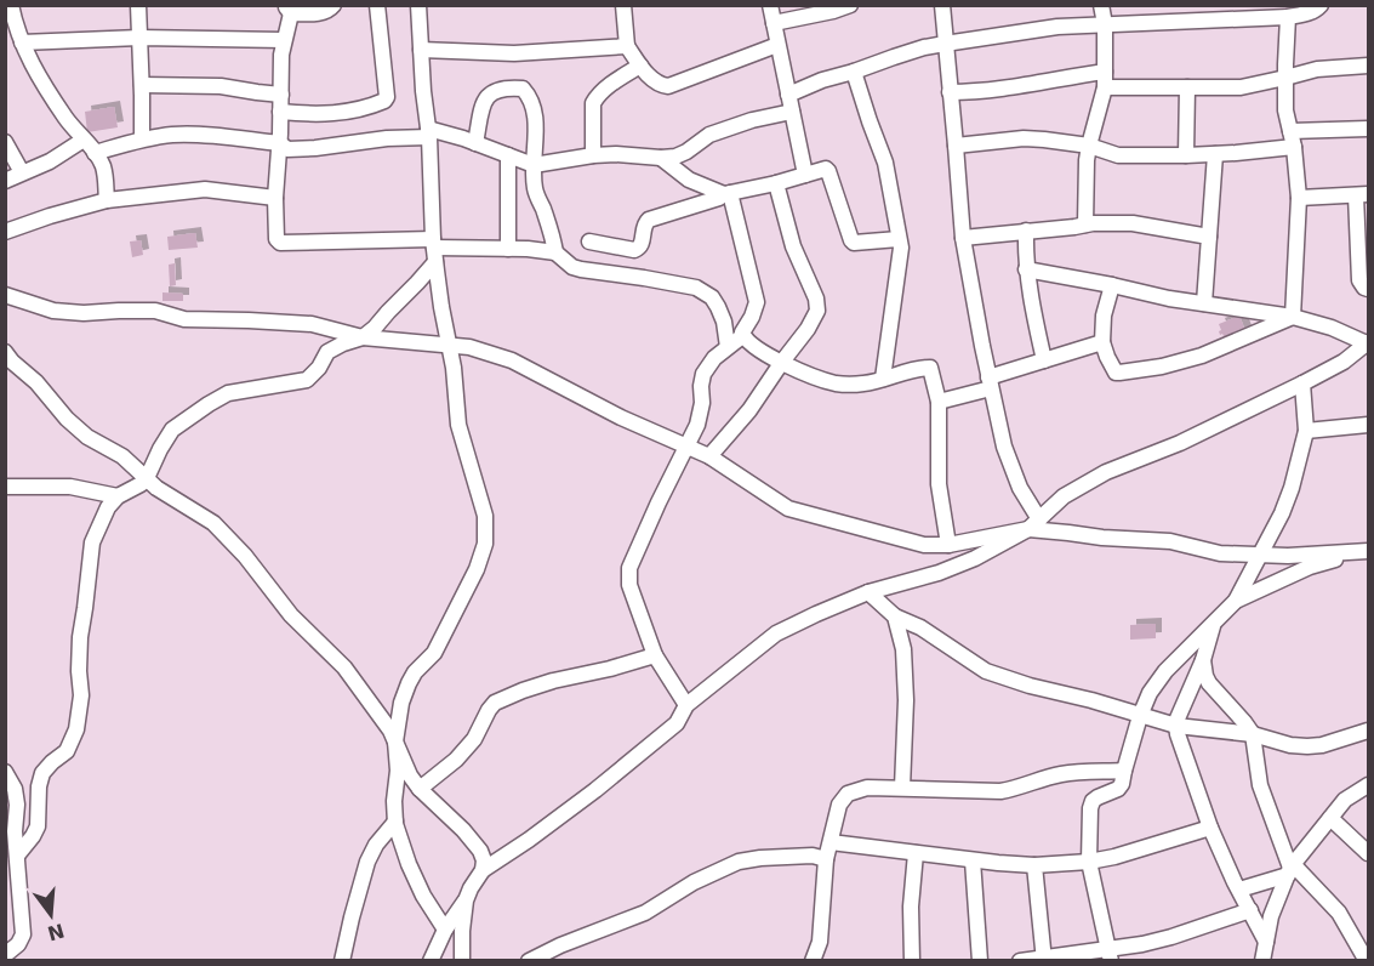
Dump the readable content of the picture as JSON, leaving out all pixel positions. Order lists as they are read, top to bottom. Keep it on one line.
{"north":"bottom"}
